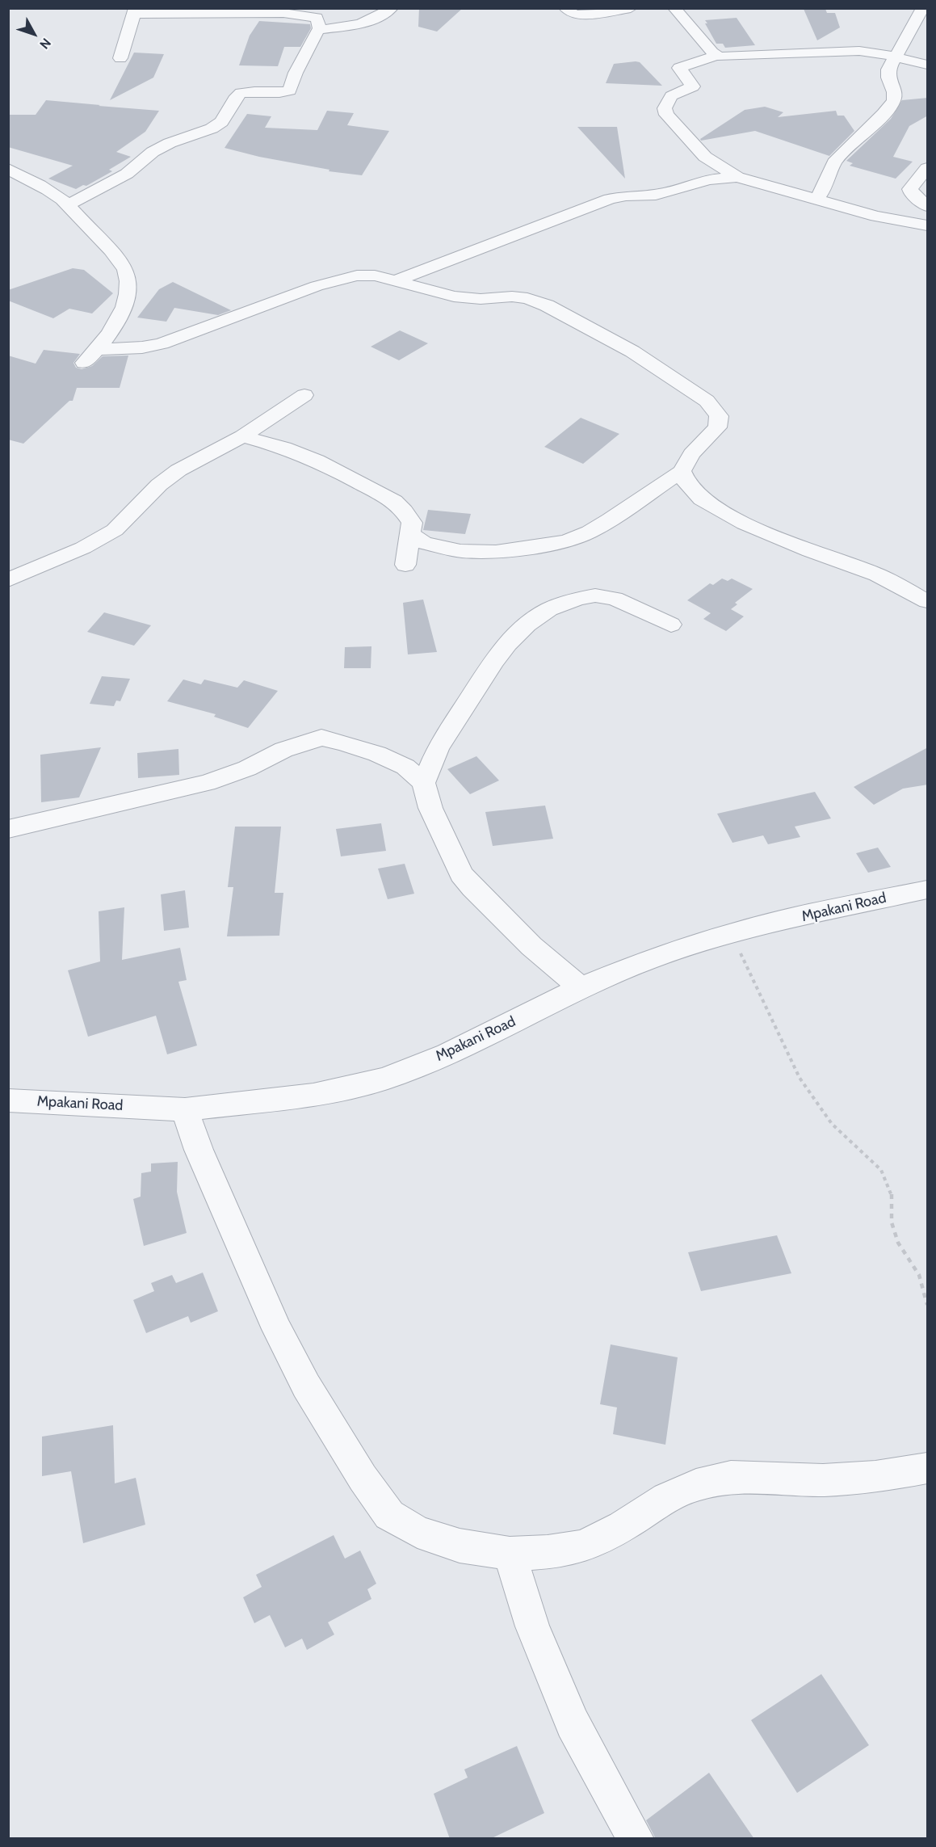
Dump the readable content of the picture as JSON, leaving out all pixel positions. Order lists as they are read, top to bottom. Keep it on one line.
{"streets":{"street":["Mpakani Road"]},"north":"bottom right"}
